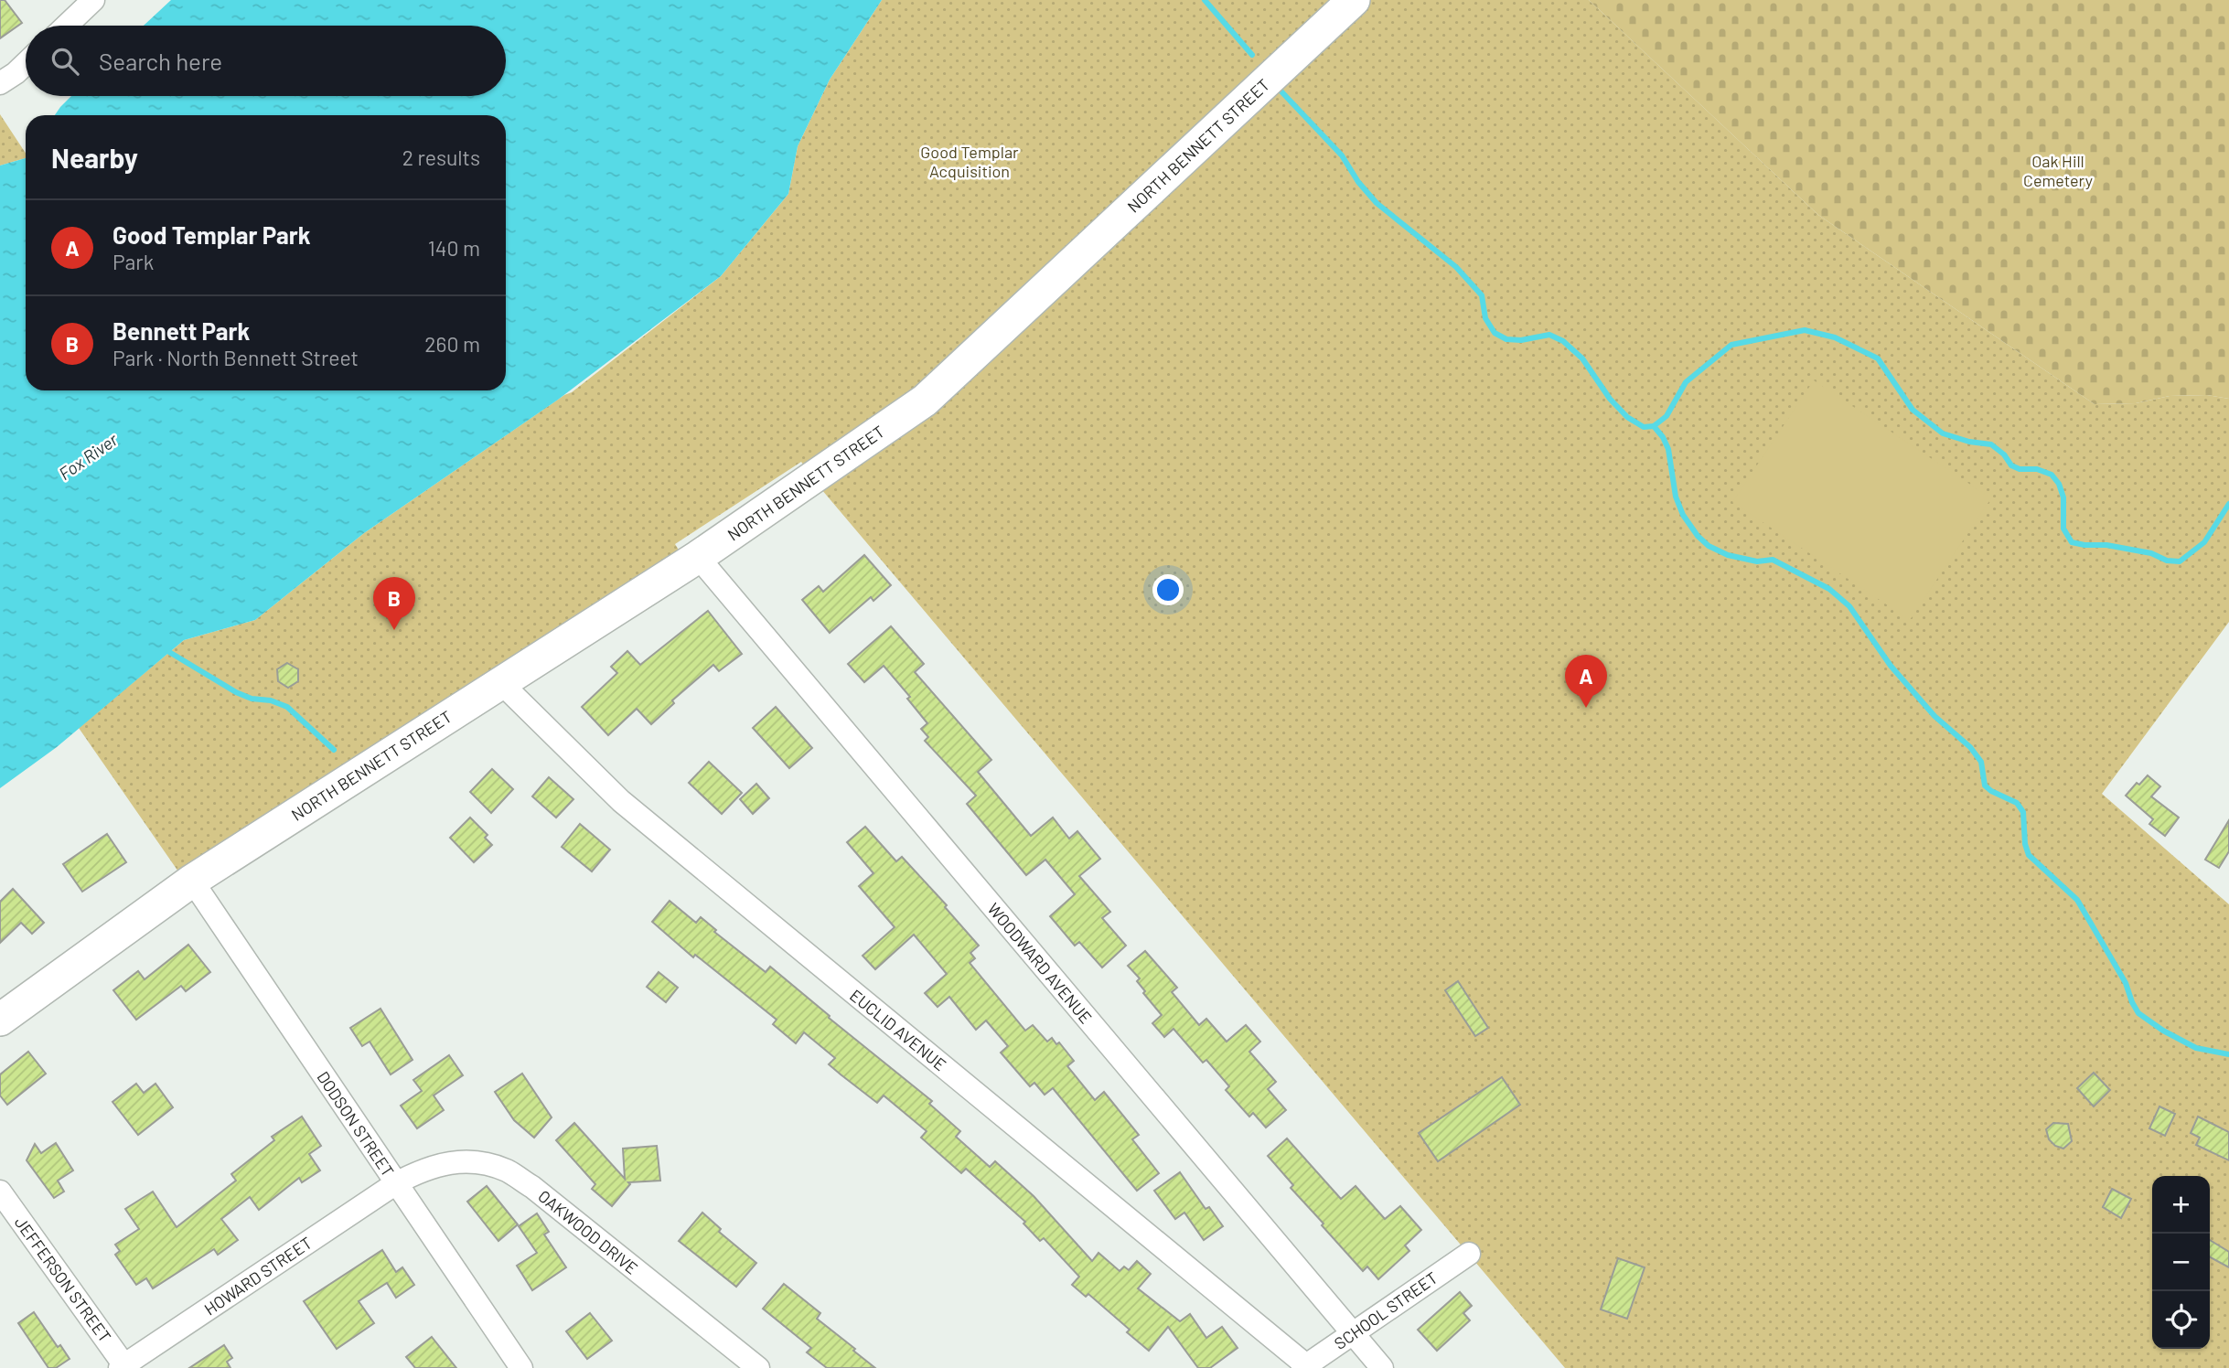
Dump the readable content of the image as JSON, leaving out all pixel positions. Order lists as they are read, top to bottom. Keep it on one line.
{"streets":{"main road":["NORTH BENNETT STREET"],"street":["WOODWARD AVENUE","EUCLID AVENUE","DODSON STREET","OAKWOOD DRIVE","HOWARD STREET","JEFFERSON STREET","SCHOOL STREET"]},"crossings":[["NORTH BENNETT STREET","WOODWARD AVENUE"],["NORTH BENNETT STREET","EUCLID AVENUE"],["NORTH BENNETT STREET","DODSON STREET"],["WOODWARD AVENUE","SCHOOL STREET"],["EUCLID AVENUE","SCHOOL STREET"],["DODSON STREET","OAKWOOD DRIVE"],["DODSON STREET","HOWARD STREET"],["OAKWOOD DRIVE","HOWARD STREET"],["HOWARD STREET","JEFFERSON STREET"]],"water":["Fox River"],"parks":["Good Templar Acquisition","Oak Hill Cemetery"],"page":{"search":"Search here","heading":["Nearby","2 results"],"list":[{"mark":"A","name":"Good Templar Park","note":"Park","value":"140 m"},{"mark":"B","name":"Bennett Park","note":"Park · North Bennett Street","value":"260 m"}],"pins":["B","A"],"map_buttons":["+","−"]}}
